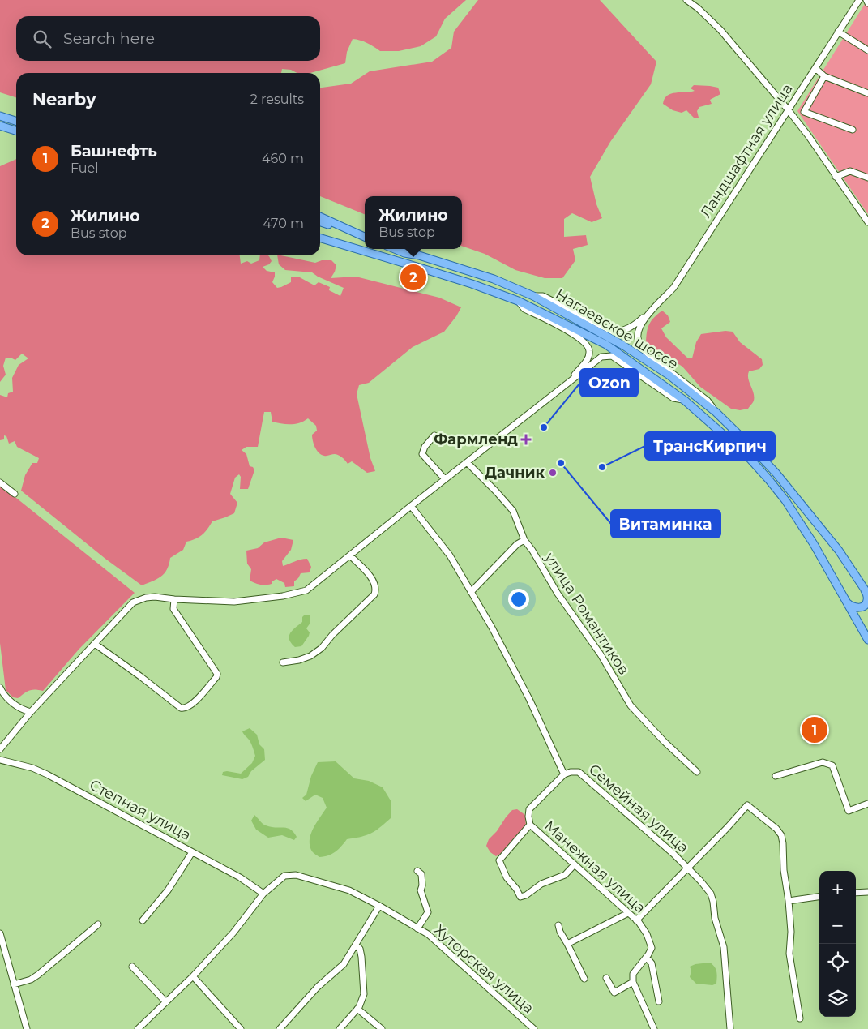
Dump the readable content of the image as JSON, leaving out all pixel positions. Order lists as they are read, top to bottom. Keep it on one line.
{"streets":{"main road":["Нагаевское шоссе"],"street":["Ландшафтная улица","улица Романтиков","Семейная улица","Степная улица","Манежная улица","Хуторская улица"]},"crossings":[["Семейная улица","Манежная улица"]],"places":{"other":["Ozon","Витаминка","ТрансКирпич","Дачник"],"health":["Фармленд"]},"page":{"search":"Search here","heading":["Nearby","2 results"],"list":[{"mark":"1","name":"Башнефть","note":"Fuel","value":"460 m"},{"mark":"2","name":"Жилино","note":"Bus stop","value":"470 m"}],"popup":["Жилино","Bus stop"],"pins":["2","1"],"map_buttons":["+","−"]}}
